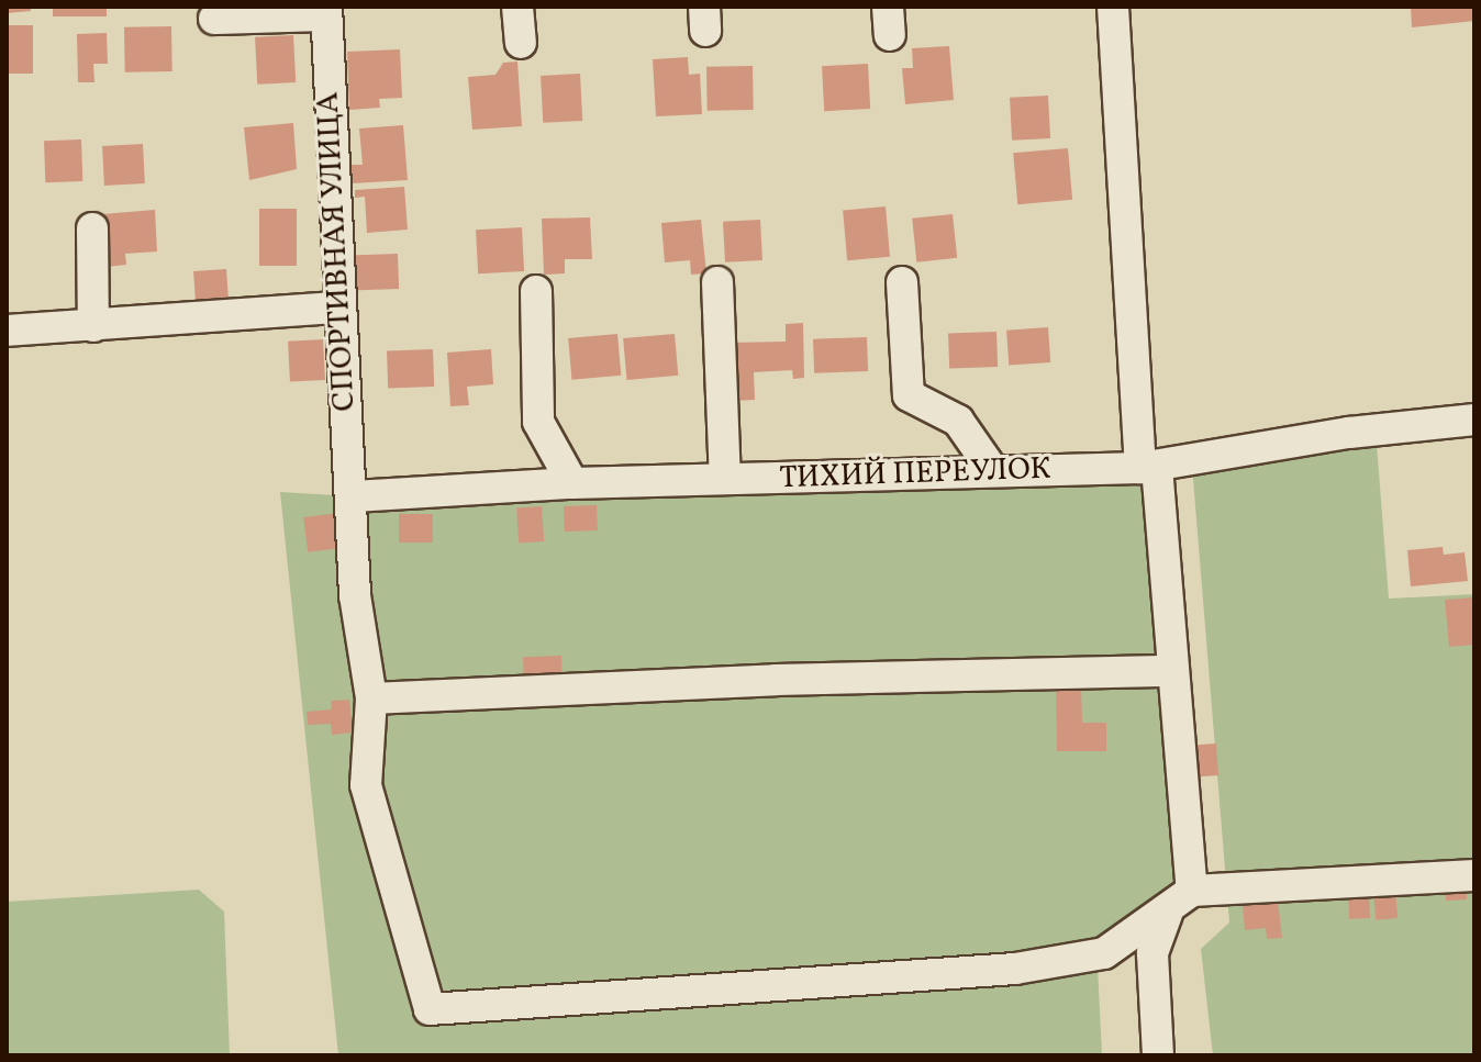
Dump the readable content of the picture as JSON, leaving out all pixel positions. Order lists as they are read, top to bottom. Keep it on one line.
{"streets":{"street":["СПОРТИВНАЯ УЛИЦА","ТИХИЙ ПЕРЕУЛОК"]},"crossings":[["СПОРТИВНАЯ УЛИЦА","ТИХИЙ ПЕРЕУЛОК"]]}
